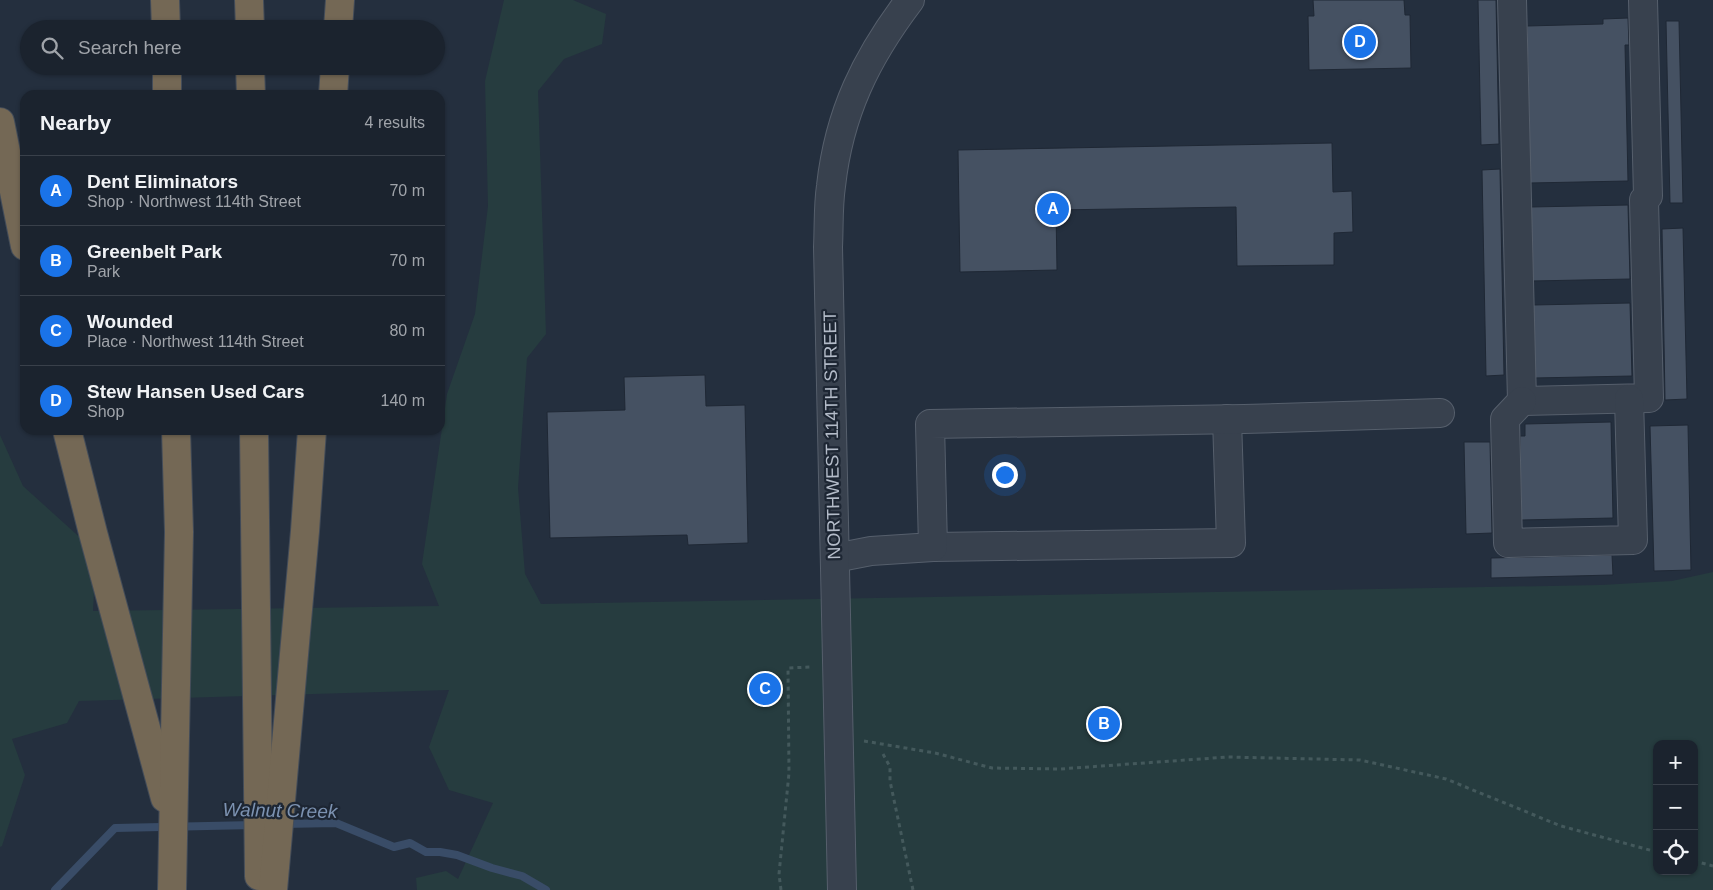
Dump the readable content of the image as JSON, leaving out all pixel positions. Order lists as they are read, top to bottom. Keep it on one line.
{"streets":{"street":["NORTHWEST 114TH STREET"]},"water":["Walnut Creek"],"page":{"search":"Search here","pins":["D","A","C","B"],"heading":["Nearby","4 results"],"list":[{"mark":"A","name":"Dent Eliminators","note":"Shop · Northwest 114th Street","value":"70 m"},{"mark":"B","name":"Greenbelt Park","note":"Park","value":"70 m"},{"mark":"C","name":"Wounded","note":"Place · Northwest 114th Street","value":"80 m"},{"mark":"D","name":"Stew Hansen Used Cars","note":"Shop","value":"140 m"}],"map_buttons":["+","−"]}}
